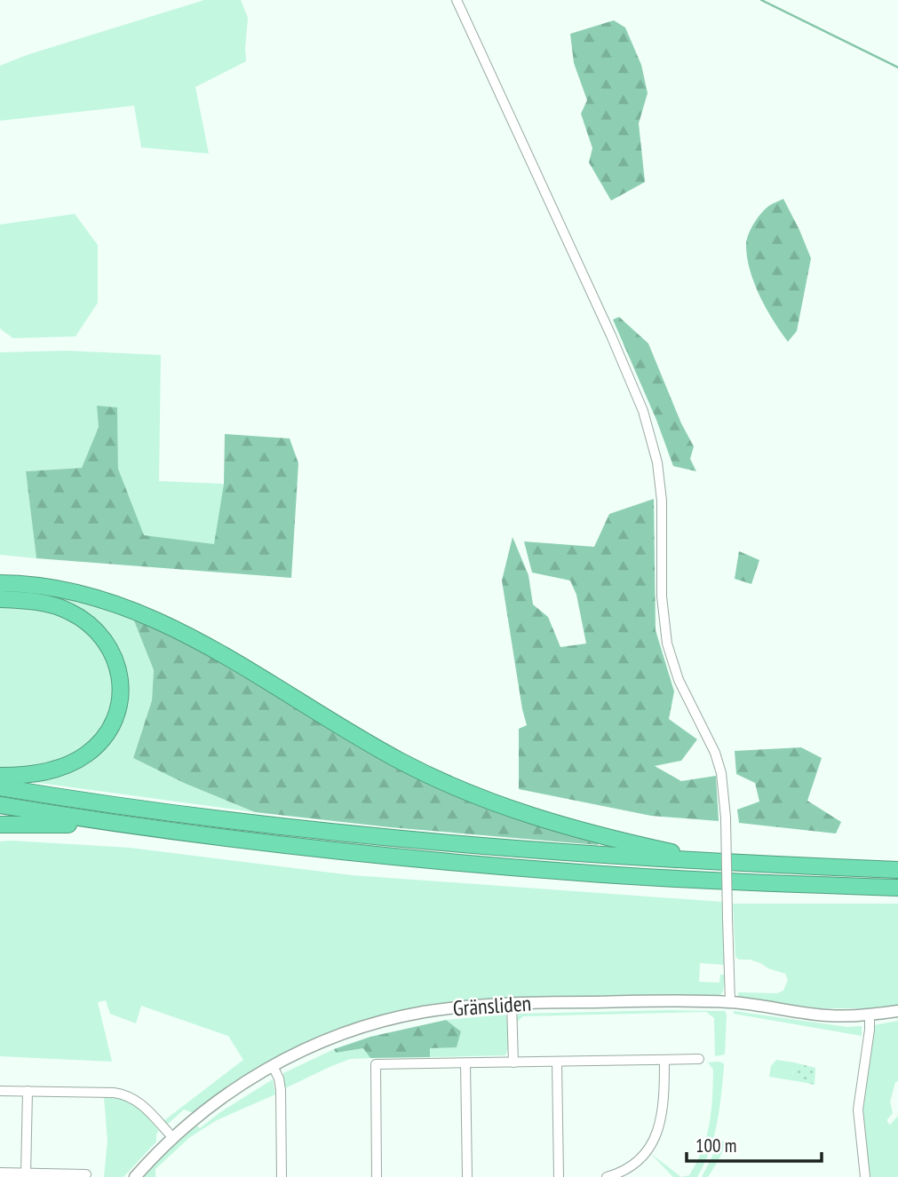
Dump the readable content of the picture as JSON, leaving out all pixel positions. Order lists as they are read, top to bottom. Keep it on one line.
{"streets":{"street":["Gränsliden"]},"scale_bar":"100 m"}
